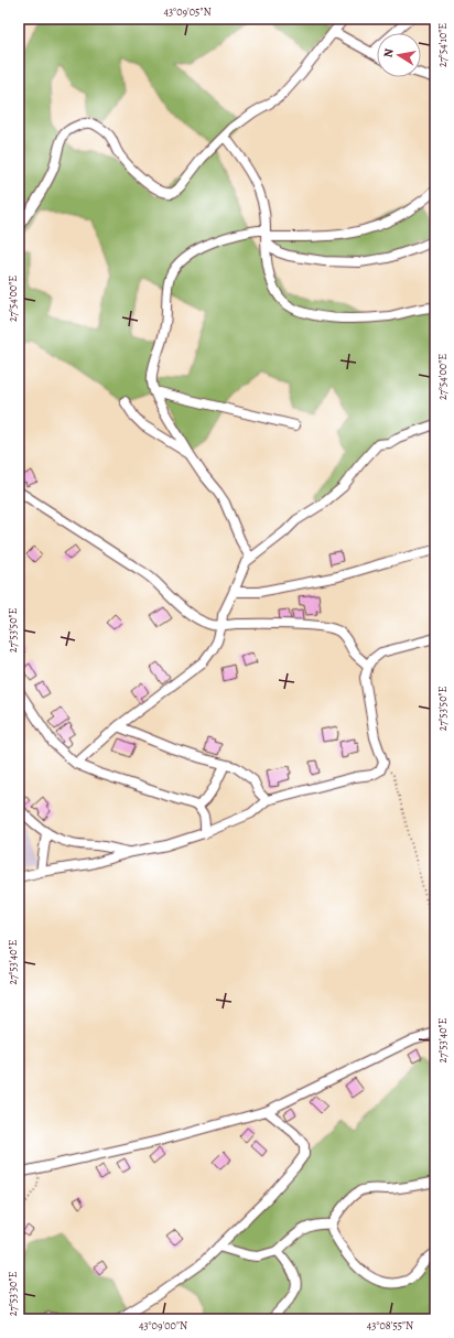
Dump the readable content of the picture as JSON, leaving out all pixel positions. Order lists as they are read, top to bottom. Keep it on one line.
{"north":"left","coordinates":["43°09'05\"N","27°54'10\"E","27°54'00\"E","27°53'50\"E","27°53'40\"E","27°53'30\"E","43°09'00\"N","43°08'55\"N"]}
